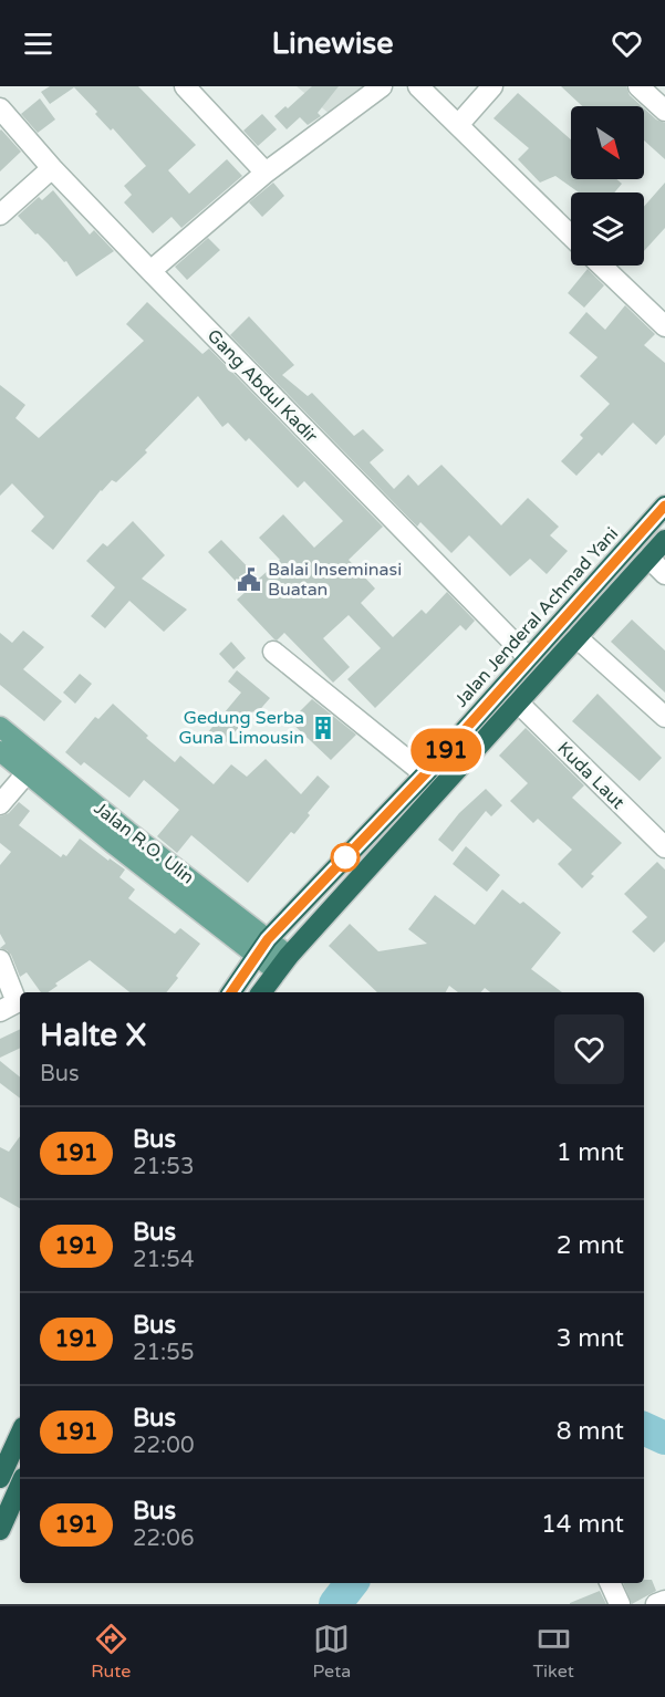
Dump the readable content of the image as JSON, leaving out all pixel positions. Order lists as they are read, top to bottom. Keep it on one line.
{"streets":{"highway":["Jalan Jenderal Achmad Yani"],"main road":["Jalan R.O. Ulin"],"street":["Gang Abdul Kadir","Kuda Laut"]},"crossings":[["Gang Abdul Kadir","Jalan Jenderal Achmad Yani"],["Jalan Jenderal Achmad Yani","Jalan R.O. Ulin"]],"places":{"public building":["Balai Inseminasi Buatan"],"building":["Gedung Serba Guna Limousin"]},"lines":["bus line 191"],"north":"bottom right","page":{"header":"Linewise","on_map":"191","heading":["Halte X","Bus"],"list":[{"mark":"191","name":"Bus","note":"21:53","value":"1 mnt"},{"mark":"191","name":"Bus","note":"21:54","value":"2 mnt"},{"mark":"191","name":"Bus","note":"21:55","value":"3 mnt"},{"mark":"191","name":"Bus","note":"22:00","value":"8 mnt"},{"mark":"191","name":"Bus","note":"22:06","value":"14 mnt"}],"tabs":["Rute","Peta","Tiket"]}}
